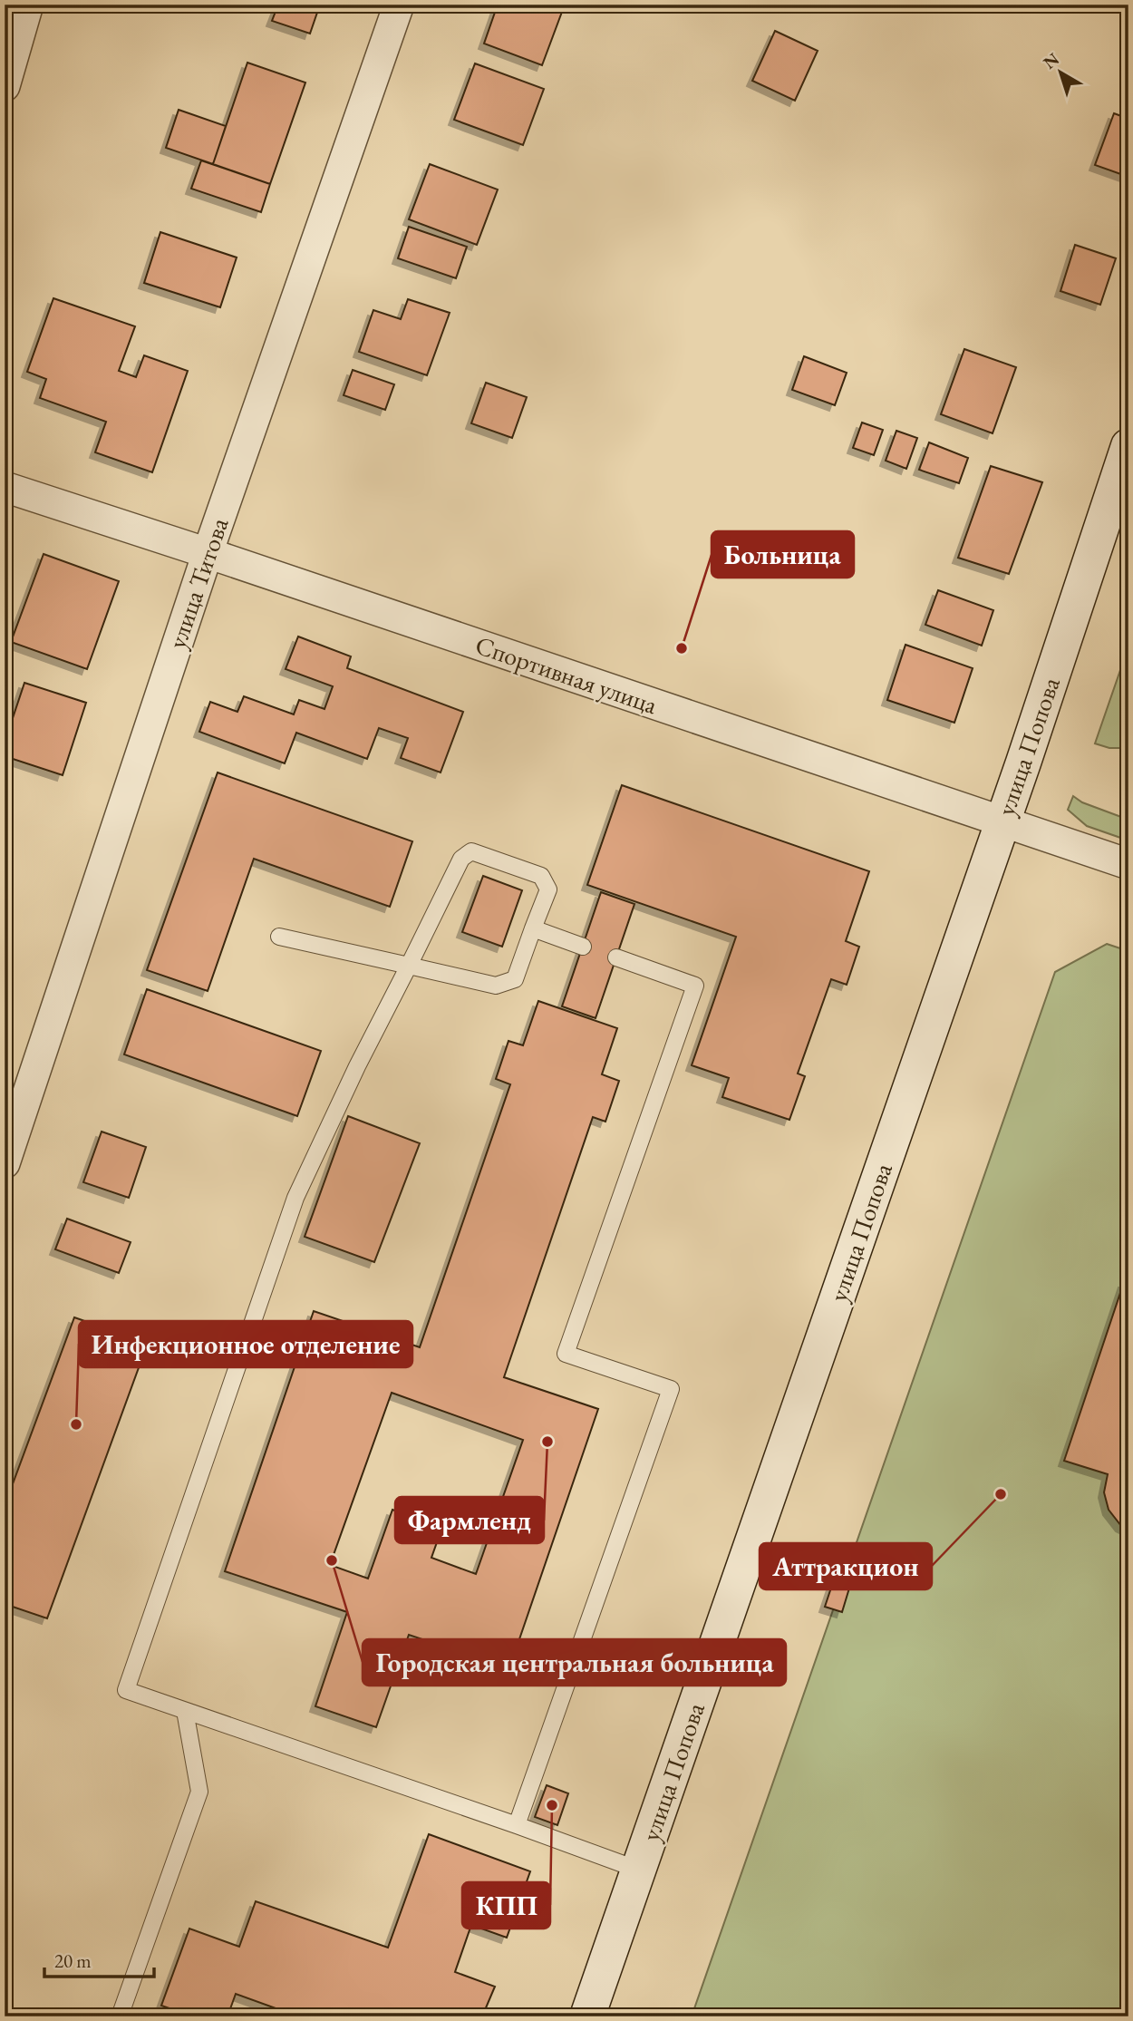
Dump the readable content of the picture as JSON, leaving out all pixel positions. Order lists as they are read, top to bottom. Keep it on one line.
{"streets":{"street":["улица Титова","Спортивная улица","улица Попова"]},"crossings":[["улица Титова","Спортивная улица"],["Спортивная улица","улица Попова"]],"places":["Больница","Инфекционное отделение","Фармленд","Аттракцион","Городская центральная больница","КПП"],"scale_bar":"20 m","north":"top left"}
